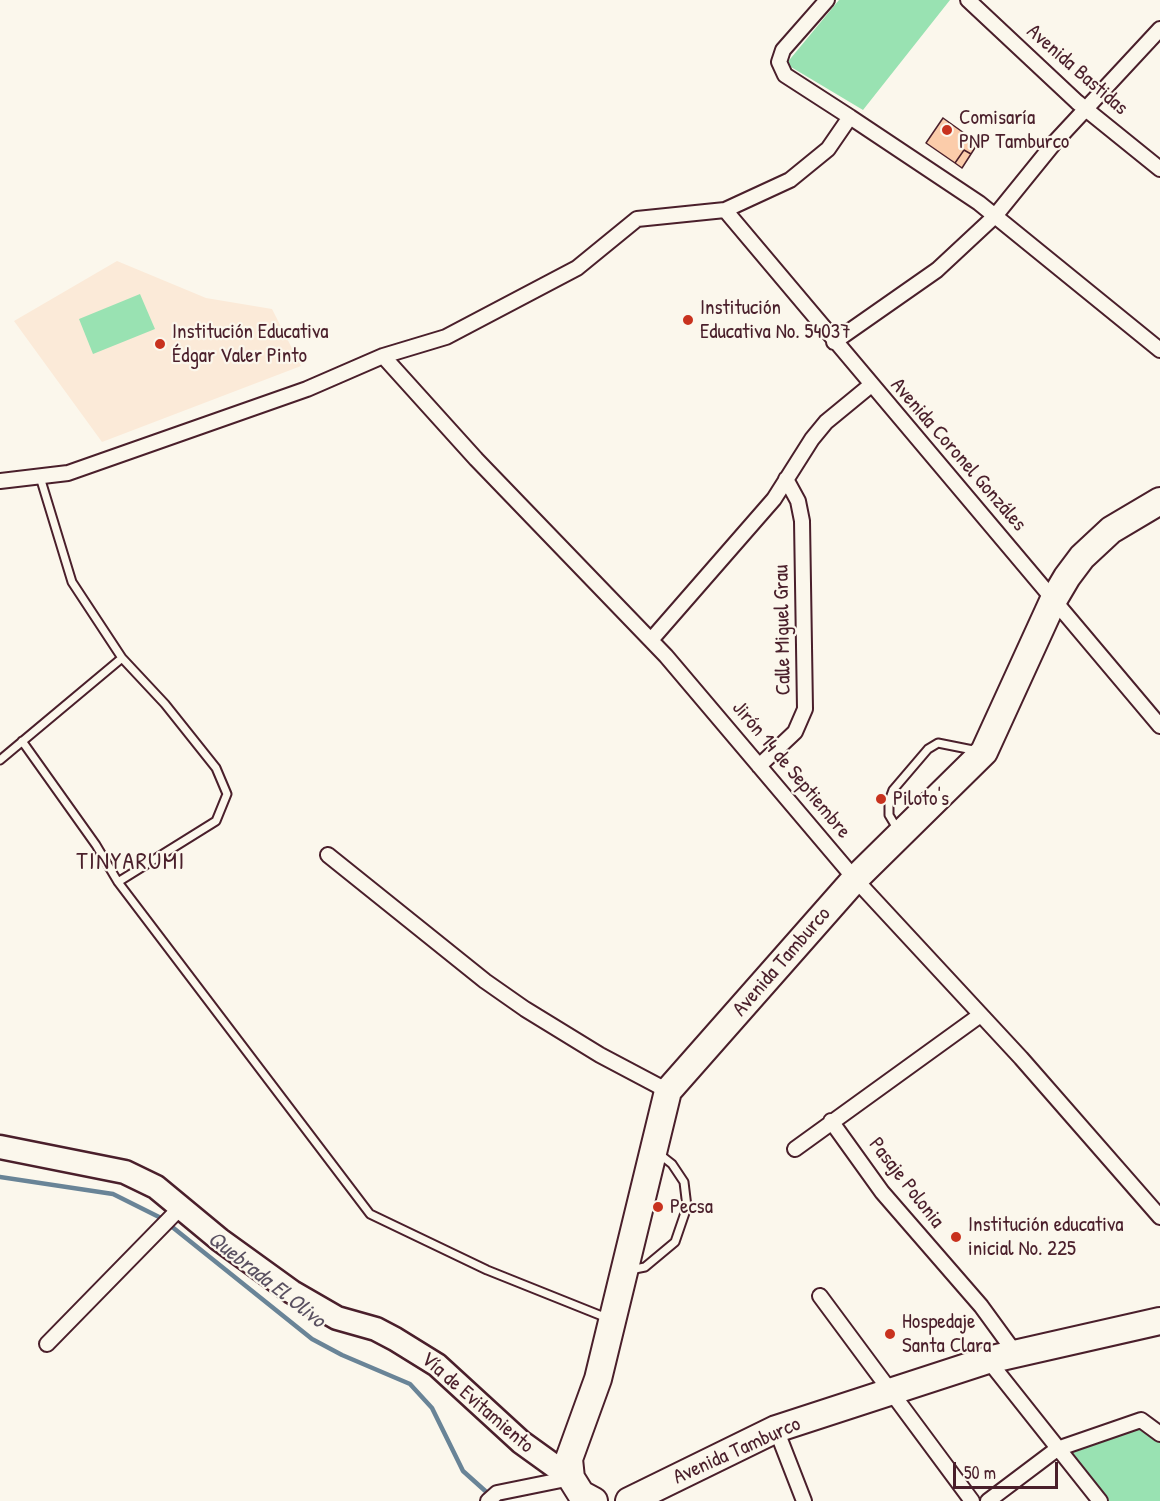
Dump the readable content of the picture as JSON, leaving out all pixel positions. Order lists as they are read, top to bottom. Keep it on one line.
{"streets":{"highway":["Avenida Tamburco"],"main road":["Vía de Evitamiento"],"street":["Avenida Bastidas","Avenida Coronel Gonzáles","Calle Miguel Grau","Jirón 14 de Septiembre","Pasaje Polonia"]},"crossings":[["Avenida Coronel Gonzáles","Avenida Tamburco"],["Calle Miguel Grau","Jirón 14 de Septiembre"],["Jirón 14 de Septiembre","Avenida Tamburco"],["Avenida Tamburco","Pasaje Polonia"],["Avenida Tamburco","Vía de Evitamiento"]],"districts":["TINYARUMI"],"water":["Quebrada El Olivo"],"places":["Comisaría PNP Tamburco","Institución Educativa No. 54037","Institución Educativa Édgar Valer Pinto","Piloto's","Pecsa","Institución educativa inicial No. 225","Hospedaje Santa Clara"],"scale_bar":"50 m"}
